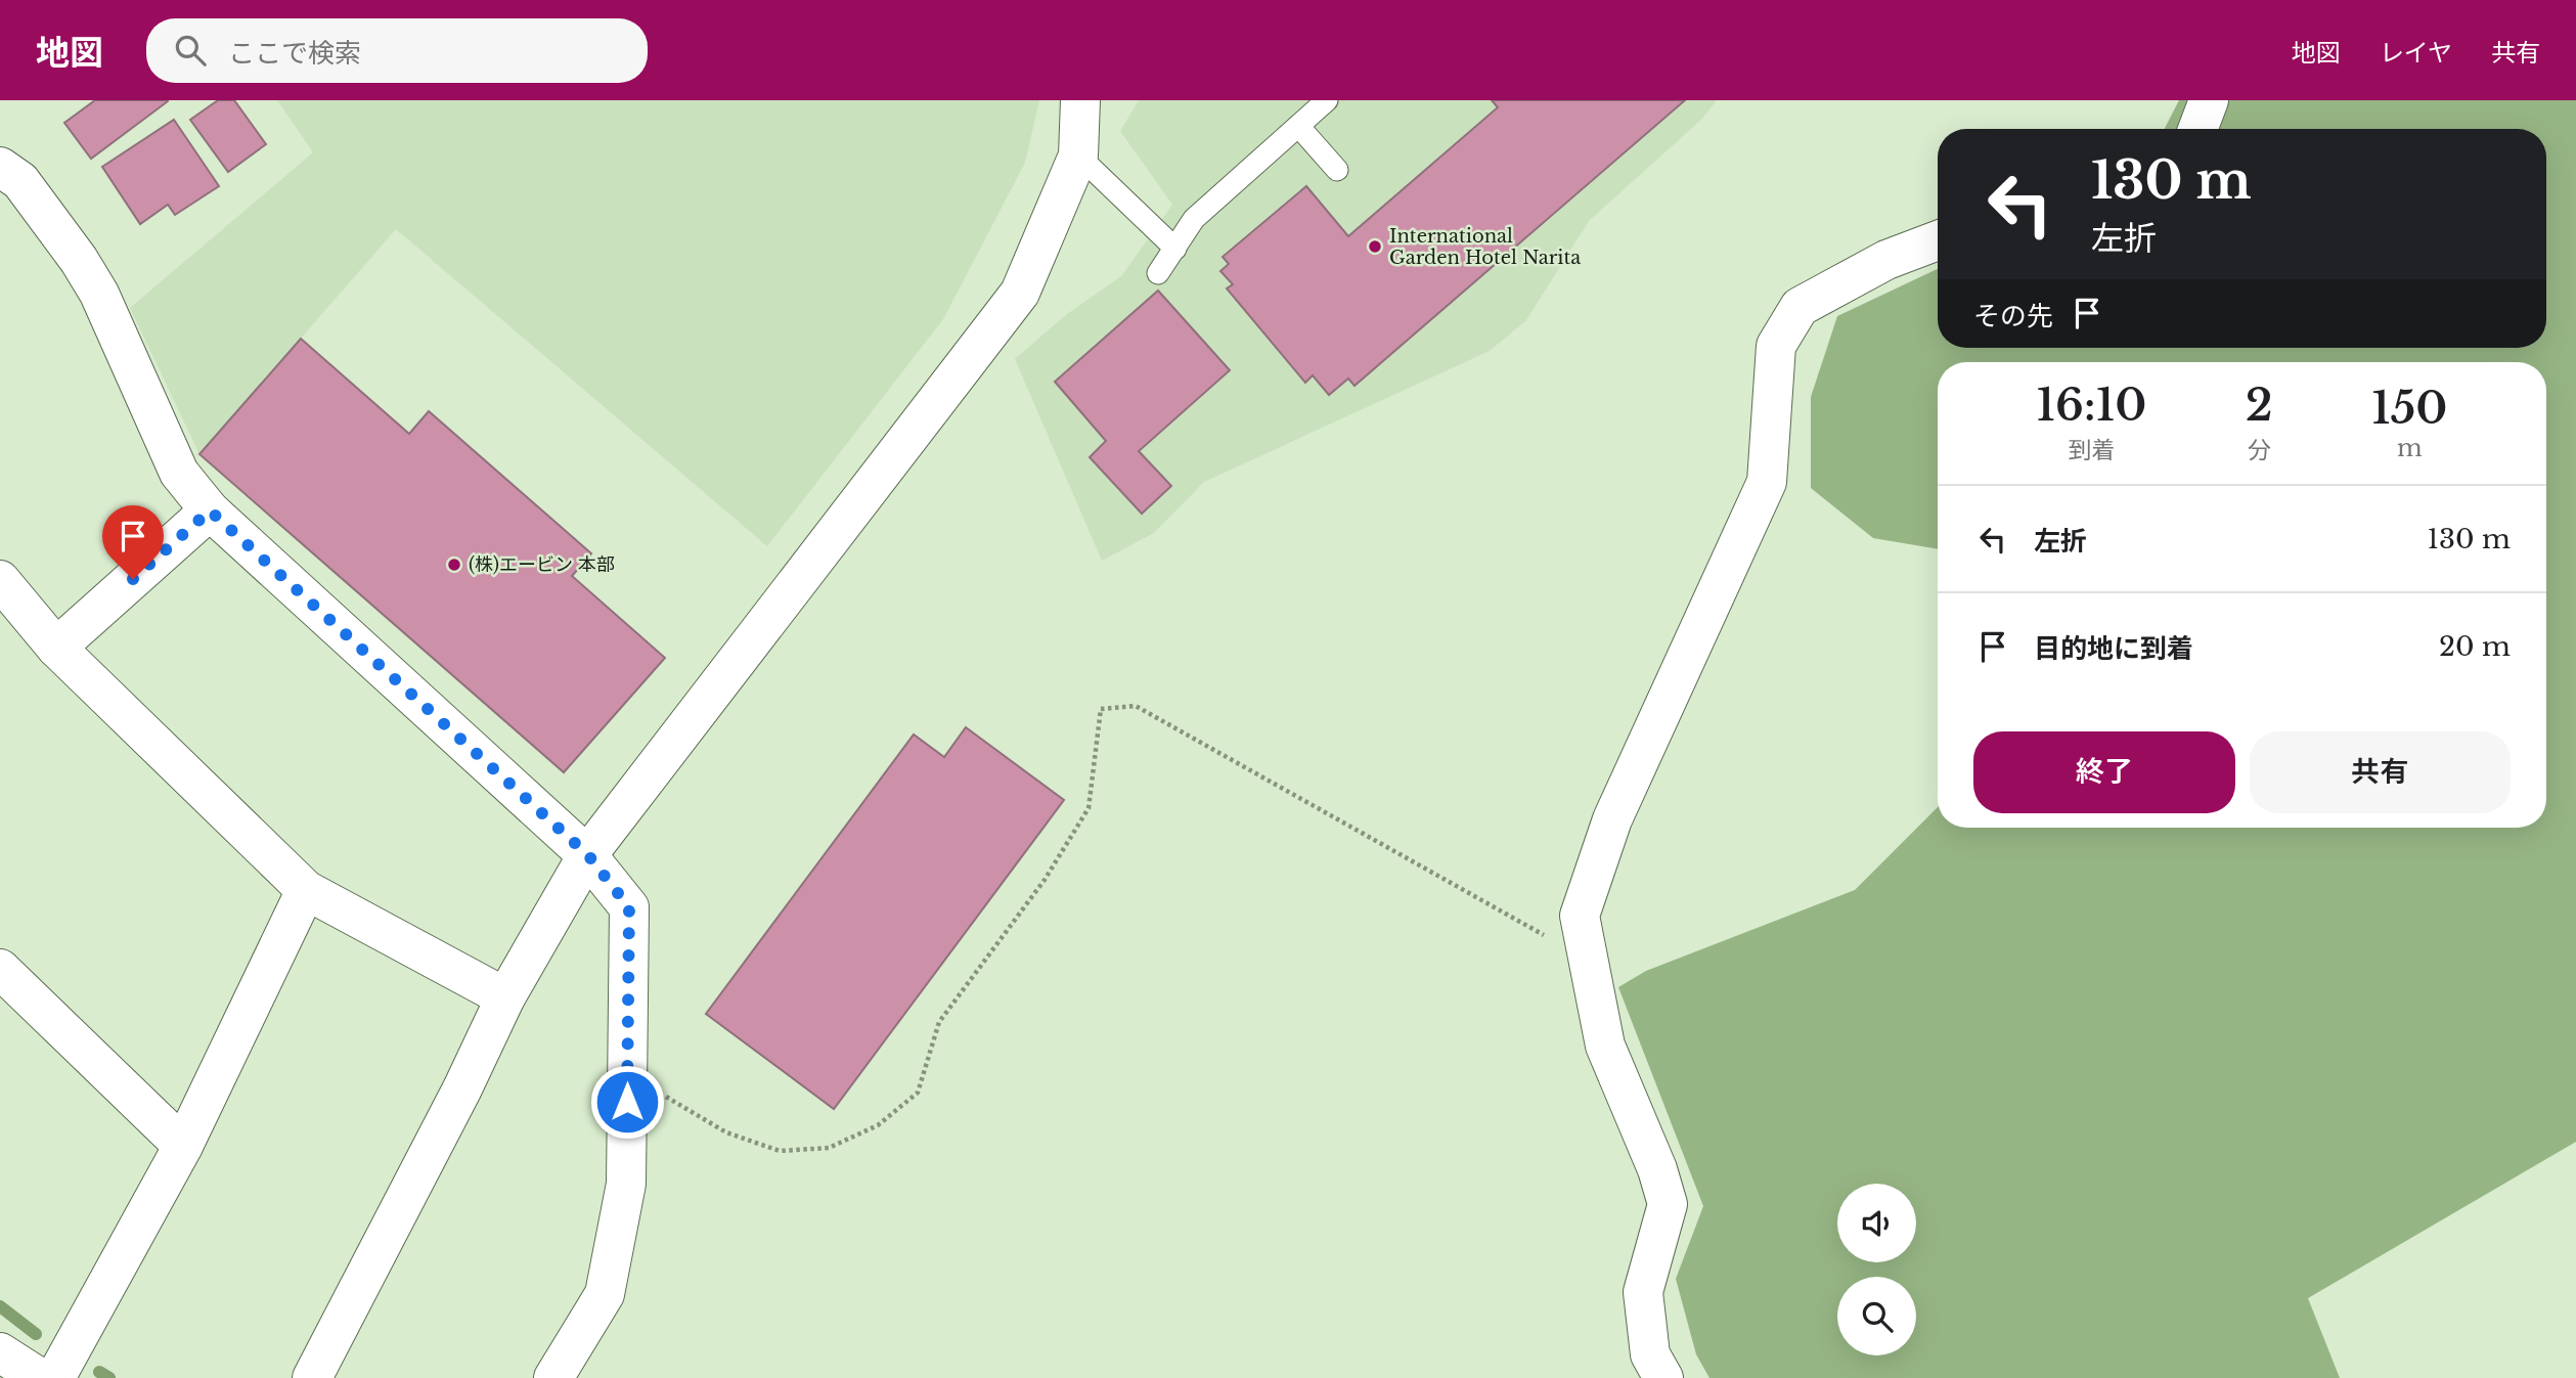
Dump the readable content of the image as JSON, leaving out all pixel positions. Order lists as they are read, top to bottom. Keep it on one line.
{"places":["International Garden Hotel Narita","(株)エービン 本部"],"page":{"header":"地図","search":"ここで検索","nav":["地図","レイヤ","共有"],"turn":["130 m","左折"],"then":"その先","eta":["16:10","到着","2","分","150","m"],"list":[{"name":"左折","value":"130 m"},{"name":"目的地に到着","value":"20 m"}],"buttons":["終了","共有"]}}
